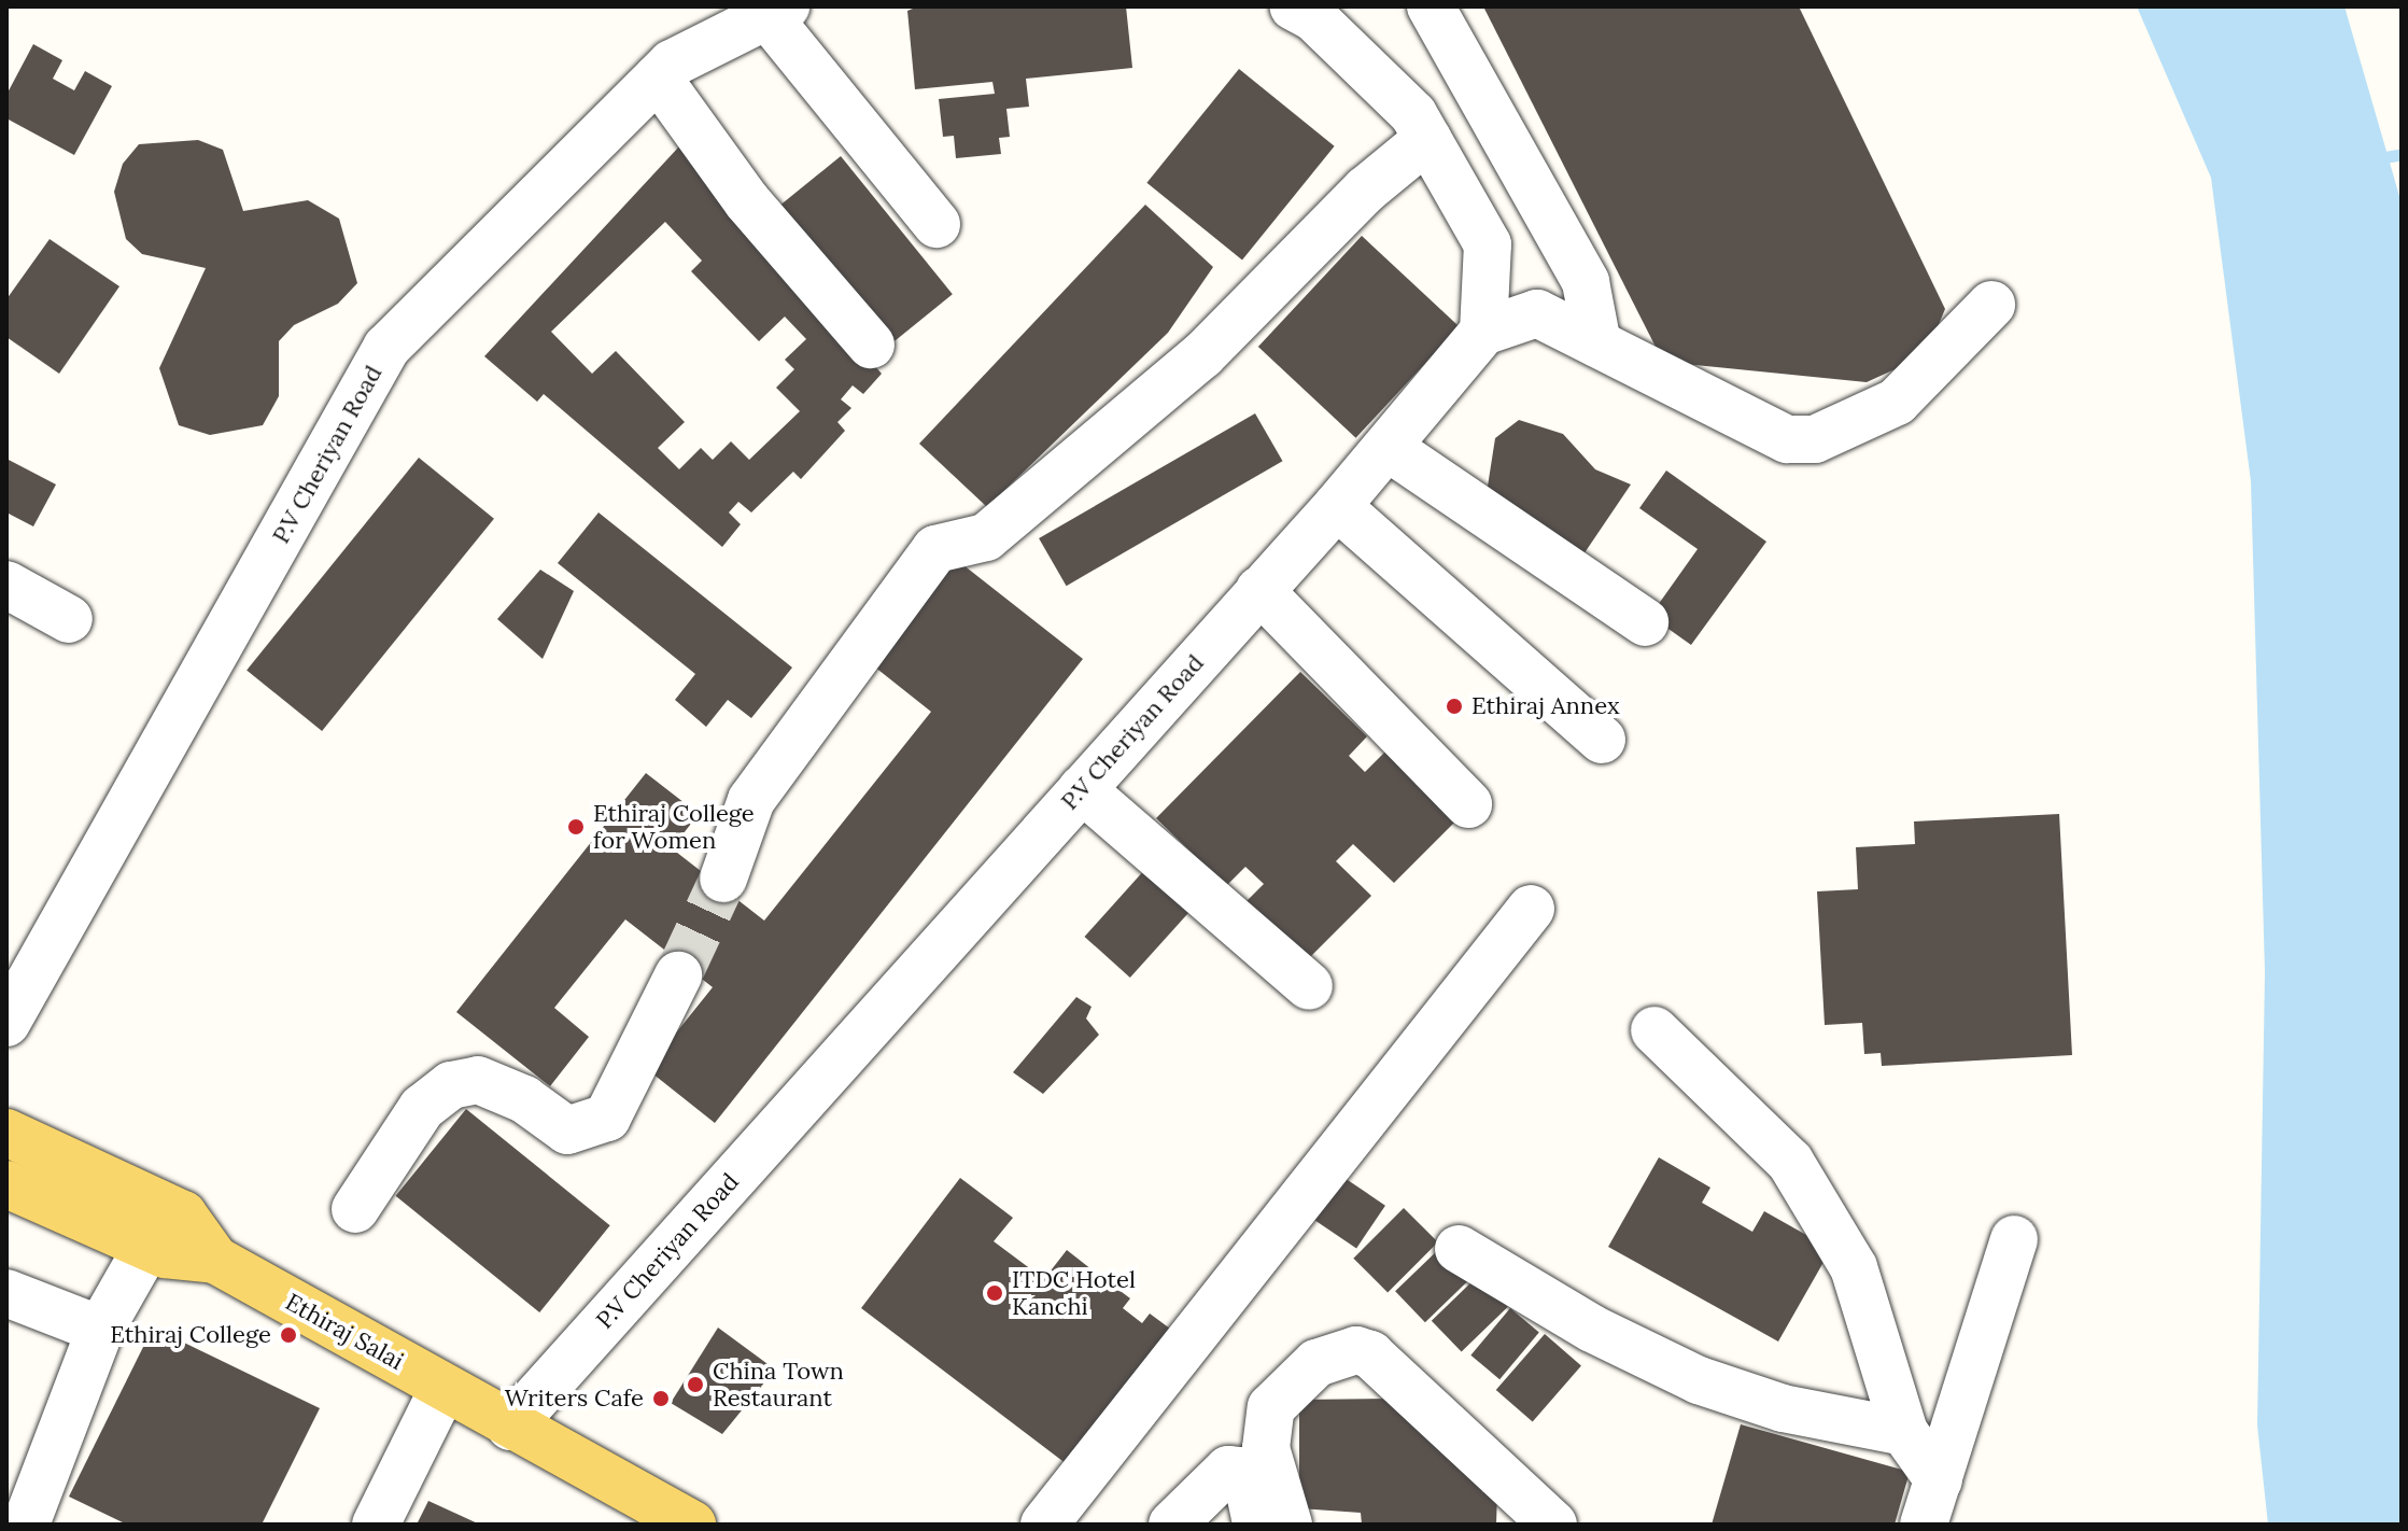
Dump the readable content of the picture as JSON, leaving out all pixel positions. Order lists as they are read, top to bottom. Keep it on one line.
{"streets":{"main road":["Ethiraj Salai"],"street":["P.V Cheriyan Road"]},"crossings":[["P.V Cheriyan Road","Ethiraj Salai"]],"places":["Ethiraj Annex","Ethiraj College for Women","ITDC Hotel Kanchi","Ethiraj College","China Town Restaurant","Writers Cafe"]}
